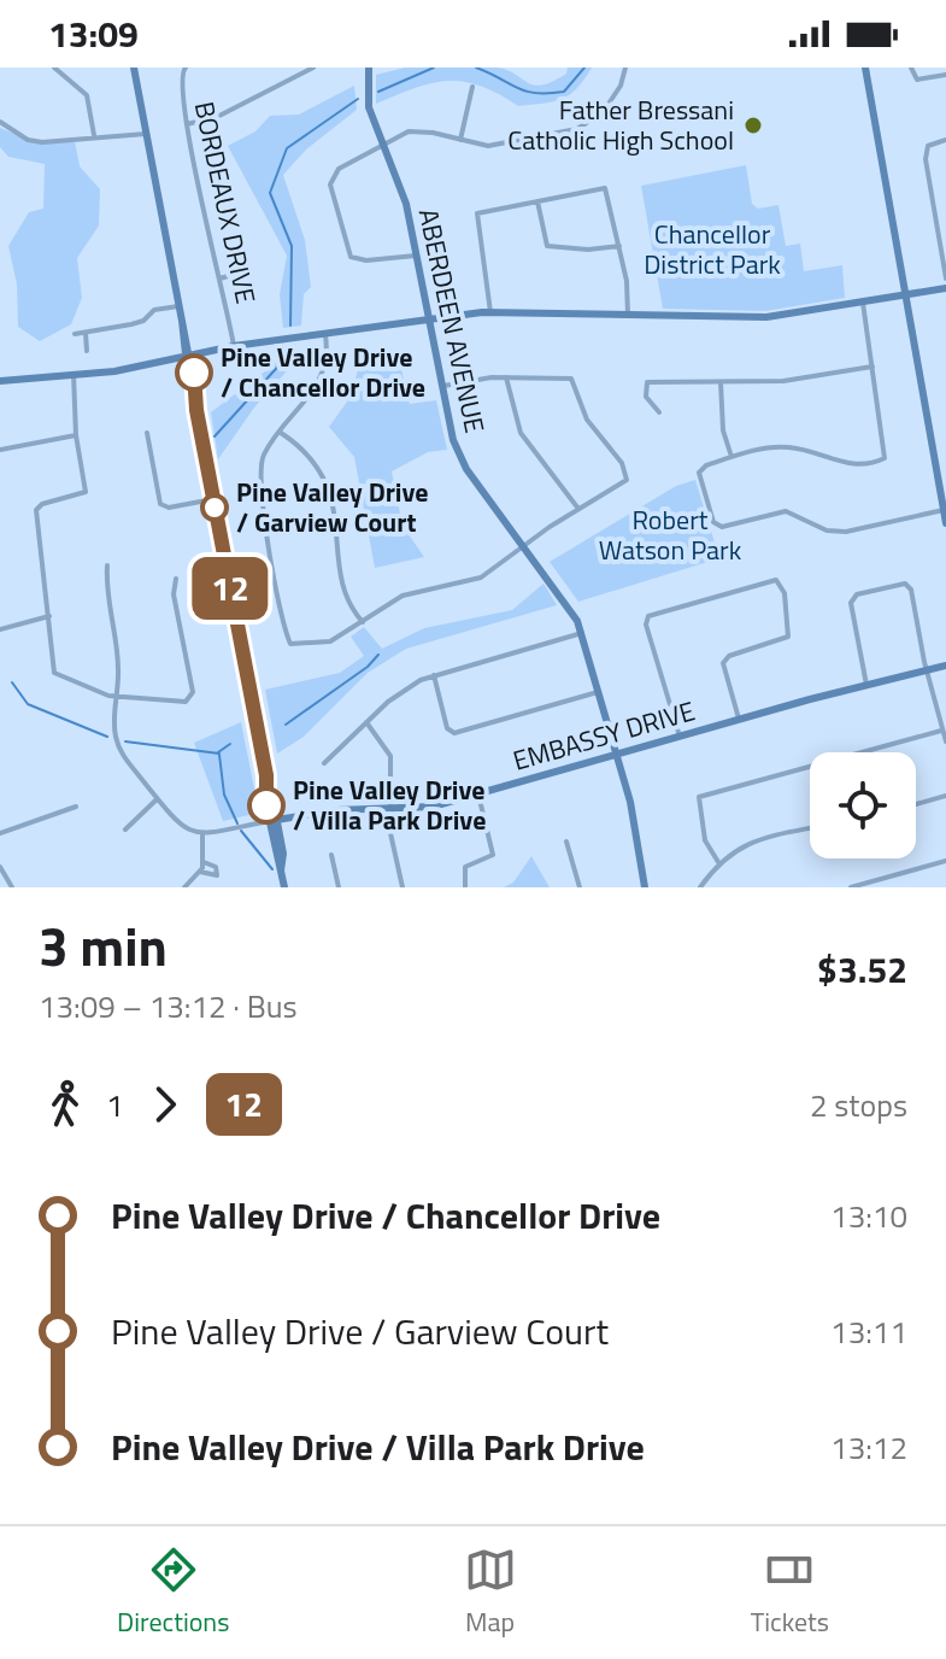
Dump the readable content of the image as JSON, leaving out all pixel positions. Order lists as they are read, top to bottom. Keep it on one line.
{"streets":{"street":["BORDEAUX DRIVE","ABERDEEN AVENUE","EMBASSY DRIVE"]},"crossings":[["ABERDEEN AVENUE","EMBASSY DRIVE"]],"parks":["Chancellor District Park","Robert Watson Park"],"places":["Father Bressani Catholic High School","Pine Valley Drive / Chancellor Drive","Pine Valley Drive / Garview Court","Pine Valley Drive / Villa Park Drive"],"lines":["bus line 12"],"page":{"status":"13:09","on_map":"12","heading":["3 min","13:09 – 13:12 · Bus","$3.52"],"legs":["1","12","2 stops"],"list":[{"name":"Pine Valley Drive / Chancellor Drive","value":"13:10"},{"name":"Pine Valley Drive / Garview Court","value":"13:11"},{"name":"Pine Valley Drive / Villa Park Drive","value":"13:12"}],"tabs":["Directions","Map","Tickets"]}}
